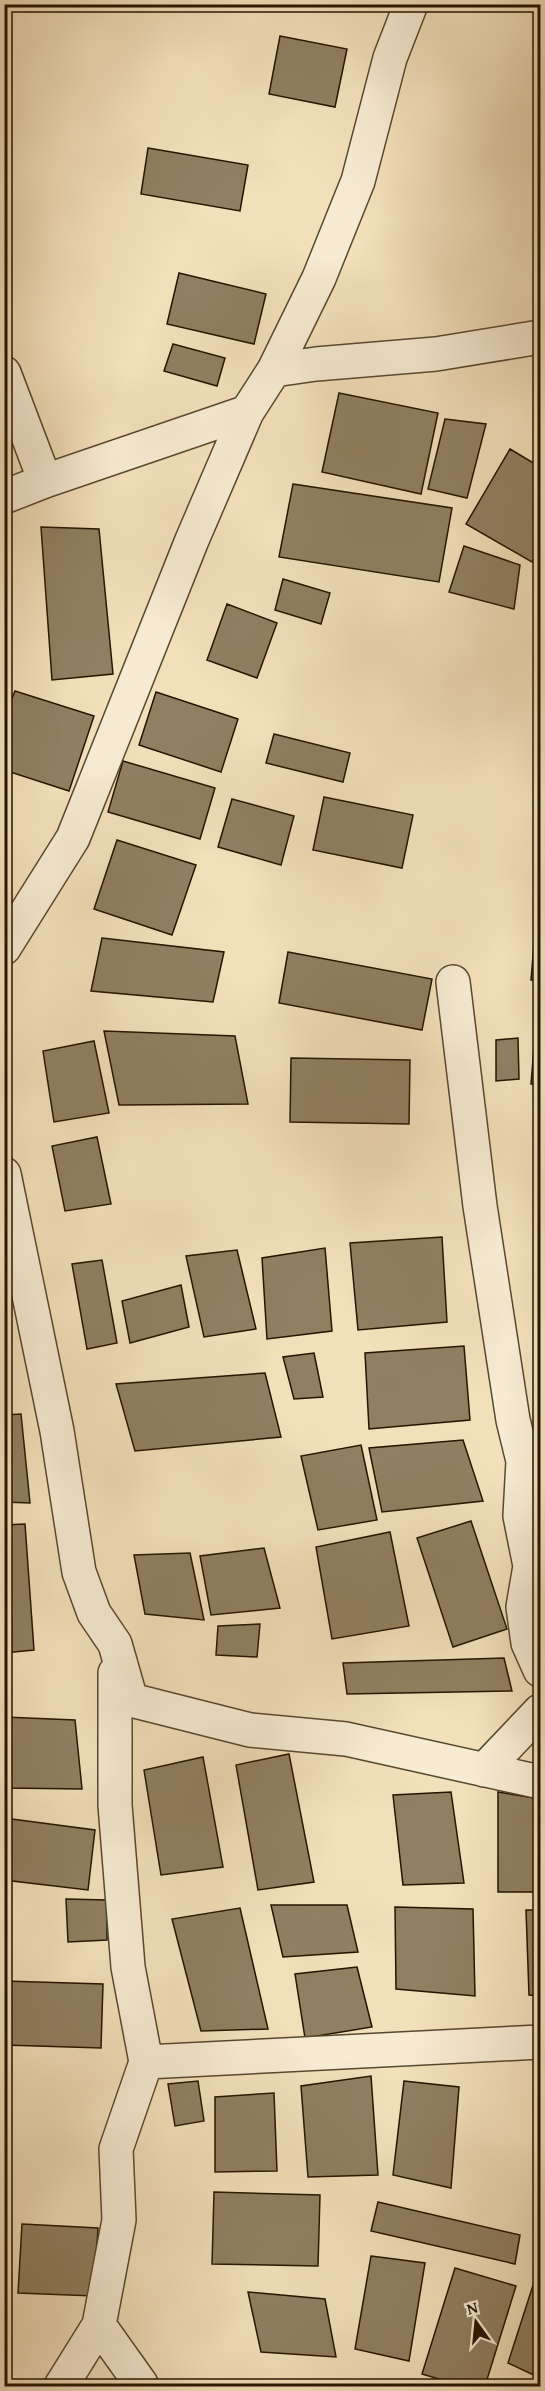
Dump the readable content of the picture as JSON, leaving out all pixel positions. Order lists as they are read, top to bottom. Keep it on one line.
{"north":"top"}
